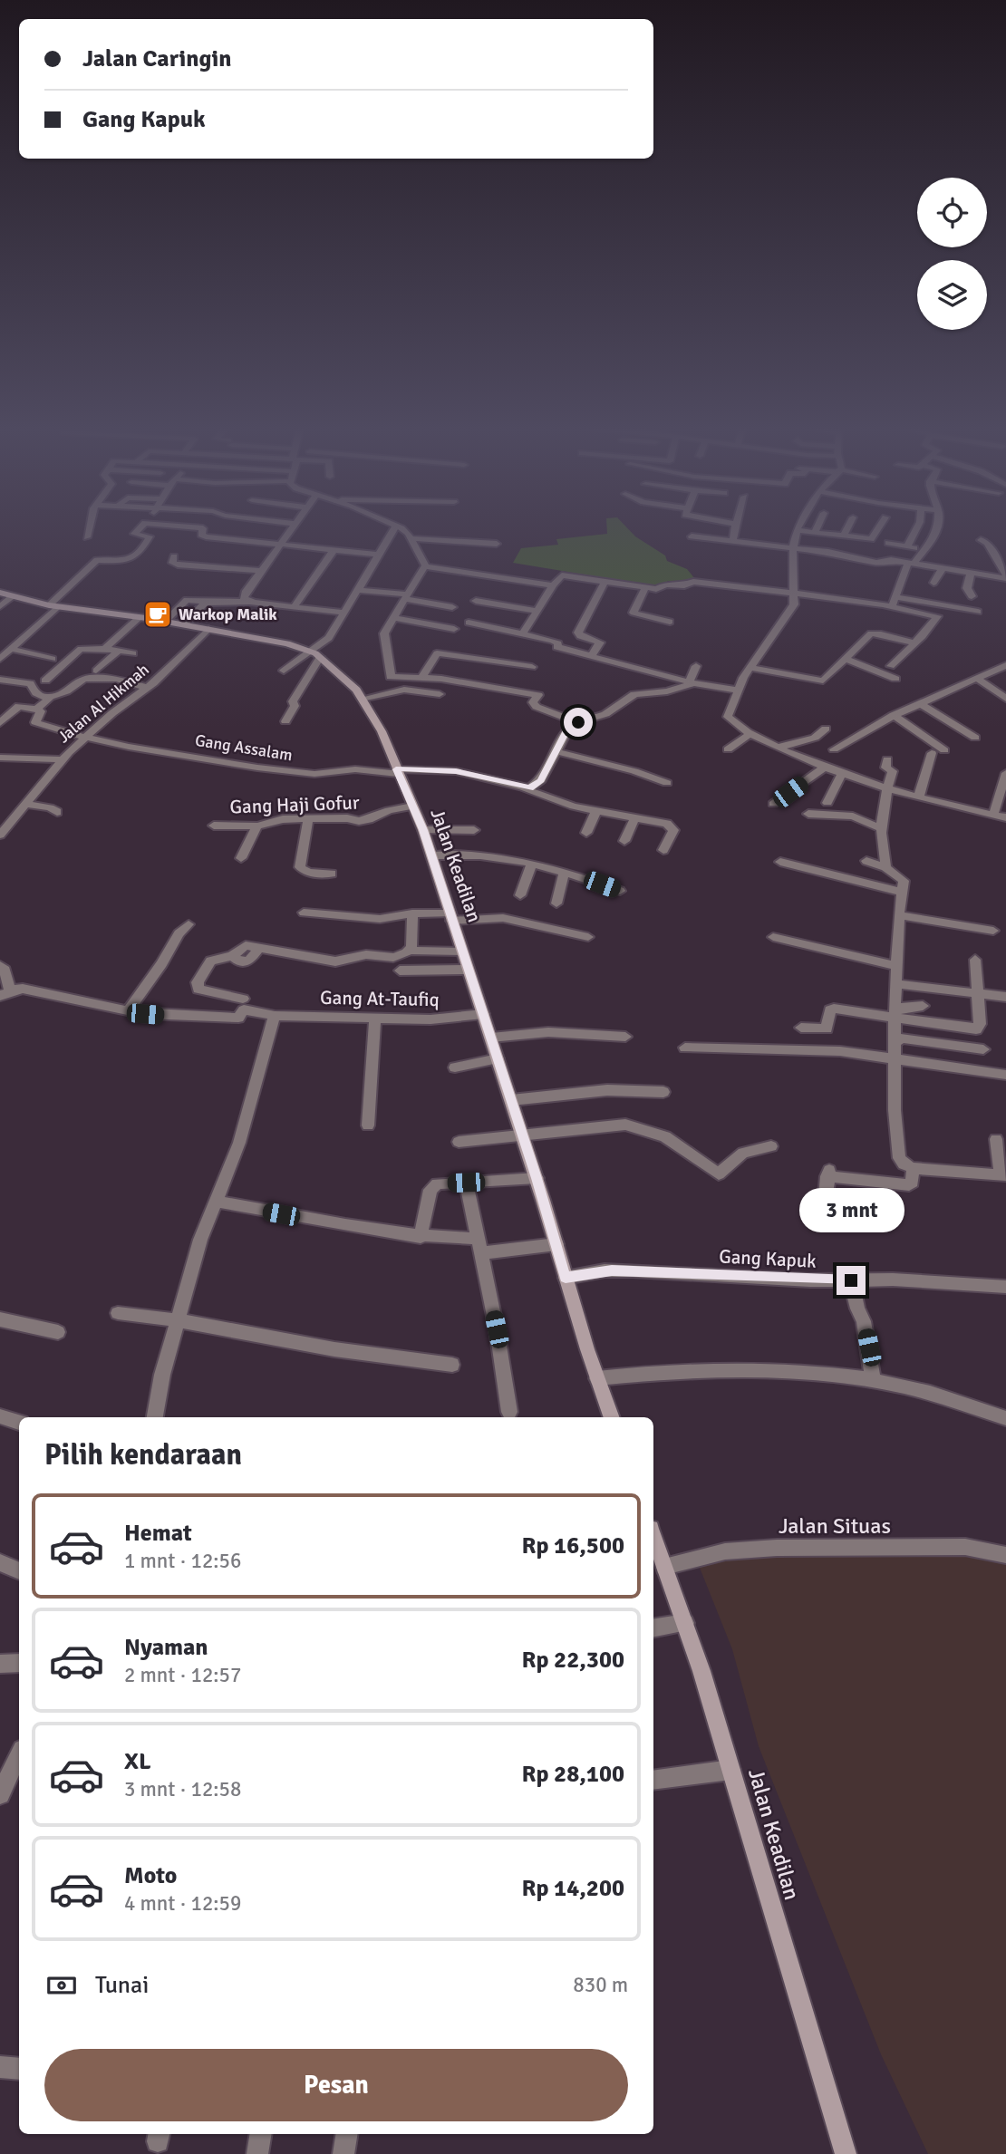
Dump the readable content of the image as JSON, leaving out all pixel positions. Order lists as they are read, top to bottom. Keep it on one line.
{"streets":{"main road":["Jalan Keadilan"],"street":["Jalan Al Hikmah","Gang Assalam","Gang Haji Gofur","Gang At-Taufiq","Gang Kapuk","Jalan Situas"]},"crossings":[["Jalan Al Hikmah","Gang Assalam"],["Jalan Al Hikmah","Jalan Keadilan"],["Gang Assalam","Jalan Keadilan"],["Gang Haji Gofur","Jalan Keadilan"],["Jalan Keadilan","Gang At-Taufiq"],["Jalan Keadilan","Gang Kapuk"],["Jalan Keadilan","Jalan Situas"]],"places":{"cafe":["Warkop Malik"]},"page":{"banner":["Jalan Caringin","Gang Kapuk"],"bubble":"3 mnt","heading":"Pilih kendaraan","list":[{"name":"Hemat","note":"1 mnt · 12:56","value":"Rp 16,500"},{"name":"Nyaman","note":"2 mnt · 12:57","value":"Rp 22,300"},{"name":"XL","note":"3 mnt · 12:58","value":"Rp 28,100"},{"name":"Moto","note":"4 mnt · 12:59","value":"Rp 14,200"}],"pay":["Tunai","830 m"],"buttons":"Pesan"}}
